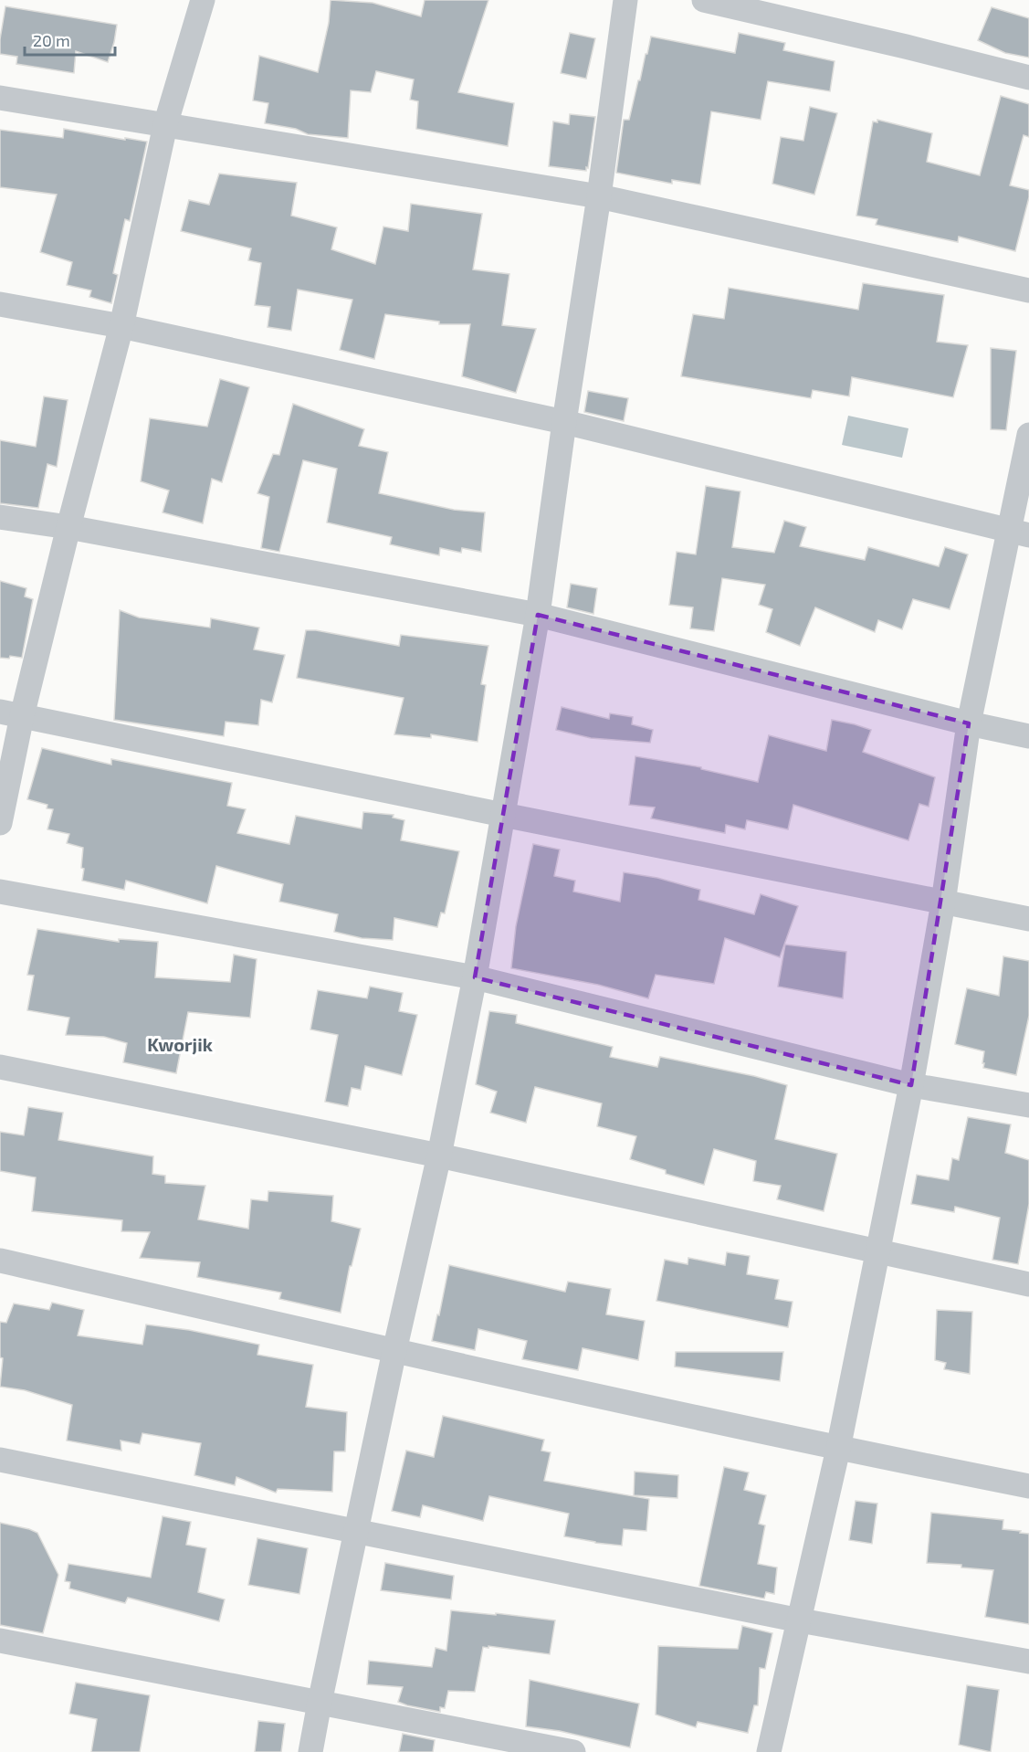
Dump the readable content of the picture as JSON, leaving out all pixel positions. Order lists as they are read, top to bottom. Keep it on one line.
{"districts":["Kworjik"],"scale_bar":"20 m"}
